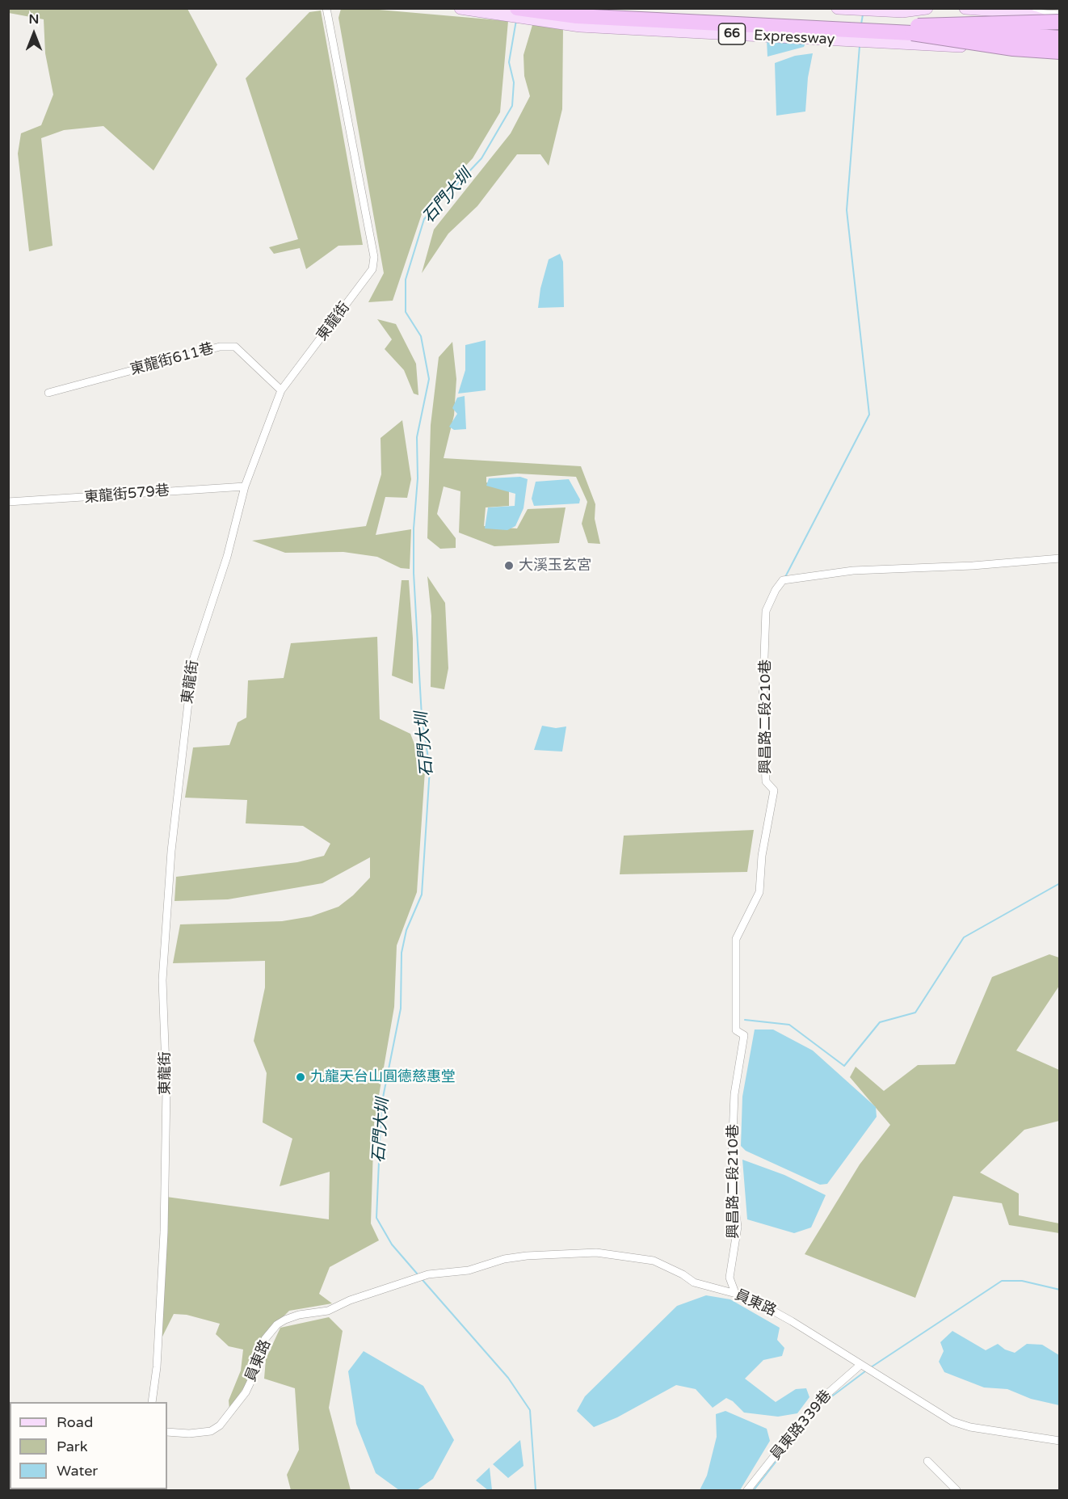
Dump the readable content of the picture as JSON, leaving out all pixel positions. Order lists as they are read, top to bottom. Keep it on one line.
{"streets":{"highway":["66"],"main road":["Expressway"],"street":["東龍街","東龍街611巷","東龍街579巷","興昌路二段210巷","員東路","員東路339巷"]},"crossings":[["66","Expressway"],["東龍街","東龍街611巷"],["東龍街","東龍街579巷"],["興昌路二段210巷","員東路"],["員東路","員東路339巷"]],"water":["石門大圳"],"places":["大溪玉玄宮","九龍天台山圓德慈惠堂"],"legend":["Road","Park","Water"],"north":"top"}
